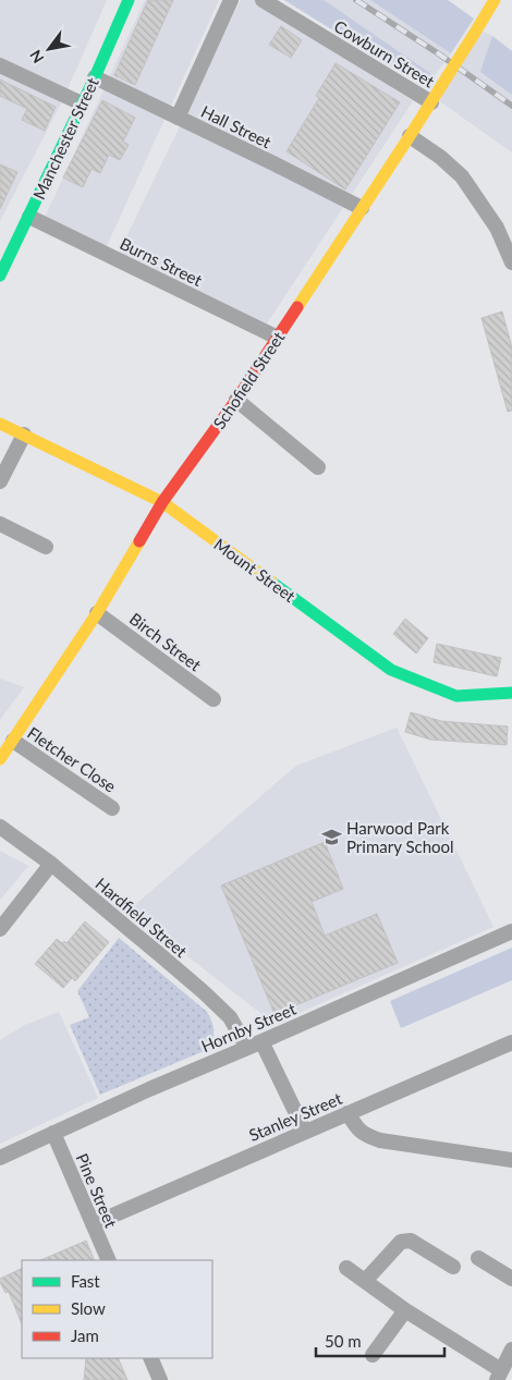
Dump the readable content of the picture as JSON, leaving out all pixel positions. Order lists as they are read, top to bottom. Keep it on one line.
{"streets":{"street":["Cowburn Street","Hall Street","Manchester Street","Burns Street","Schofield Street","Mount Street","Birch Street","Fletcher Close","Hardfield Street","Hornby Street","Stanley Street","Pine Street"]},"crossings":[["Cowburn Street","Schofield Street"],["Hall Street","Manchester Street"],["Hall Street","Schofield Street"],["Manchester Street","Burns Street"],["Burns Street","Schofield Street"],["Schofield Street","Mount Street"],["Schofield Street","Birch Street"],["Schofield Street","Fletcher Close"],["Hardfield Street","Hornby Street"],["Hornby Street","Pine Street"],["Stanley Street","Pine Street"]],"places":{"school or university":["Harwood Park Primary School"]},"legend":["Fast","Slow","Jam"],"scale_bar":"50 m","north":"bottom left"}
